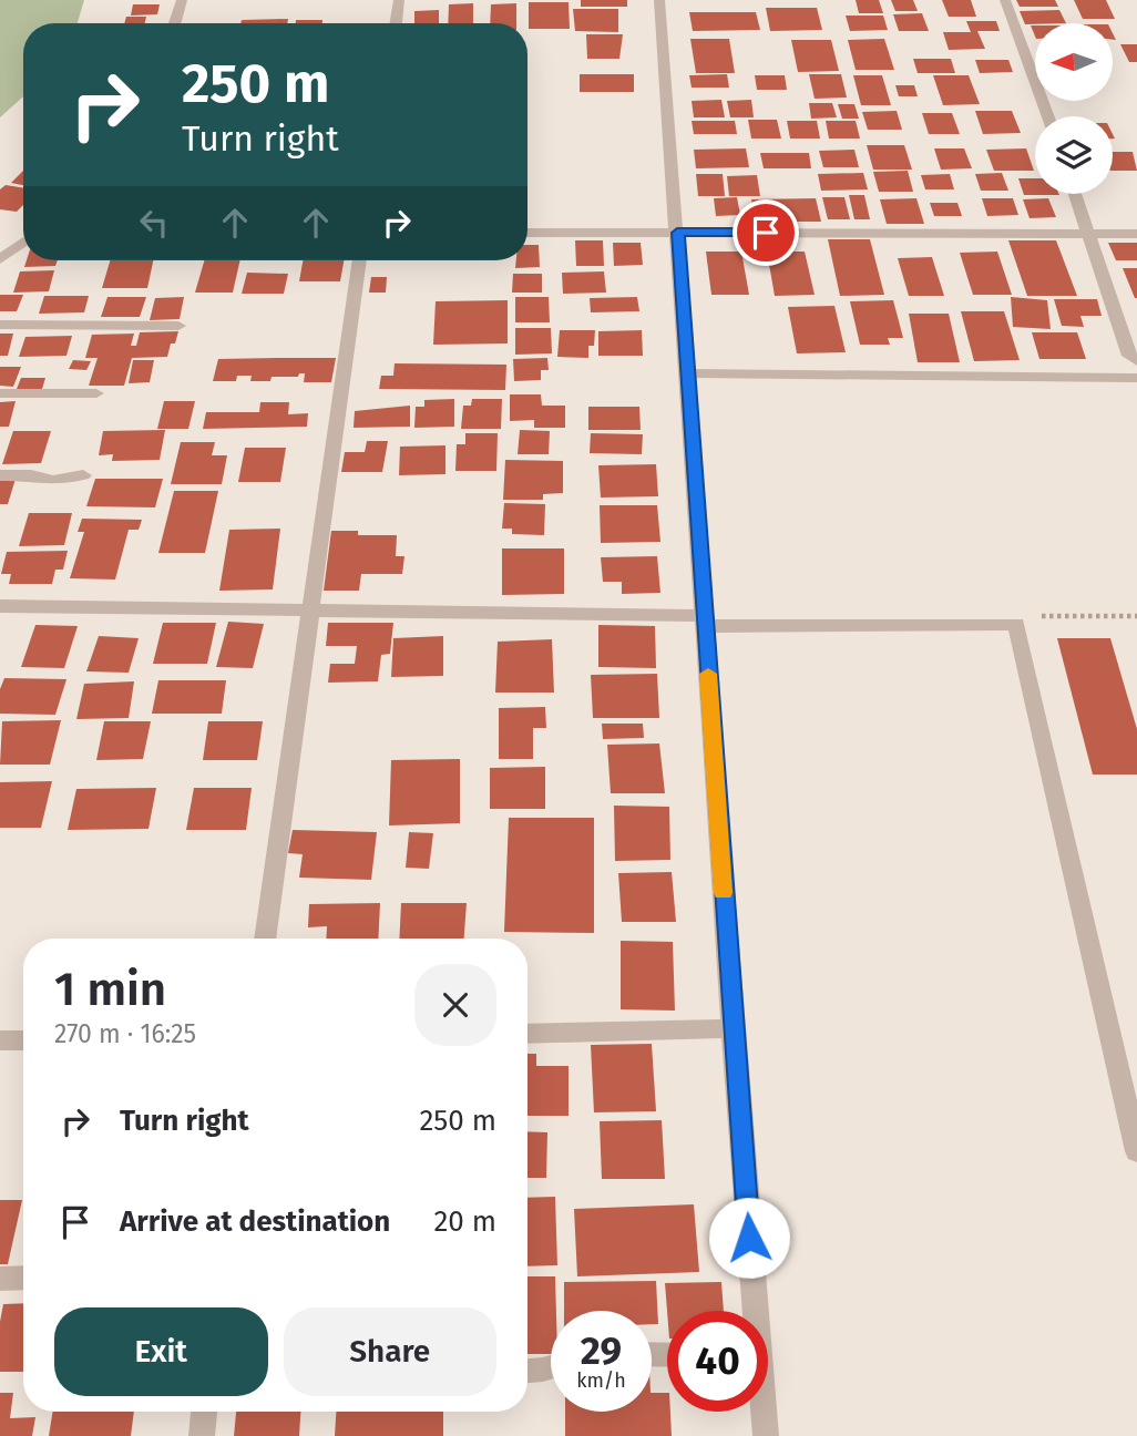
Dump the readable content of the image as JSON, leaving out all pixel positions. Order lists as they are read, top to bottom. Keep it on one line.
{"north":"left","page":{"turn":["250 m","Turn right"],"heading":["1 min","270 m · 16:25"],"list":[{"name":"Turn right","value":"250 m"},{"name":"Arrive at destination","value":"20 m"}],"buttons":["Exit","Share"],"speed":"29 km/h","limit":"40"}}
